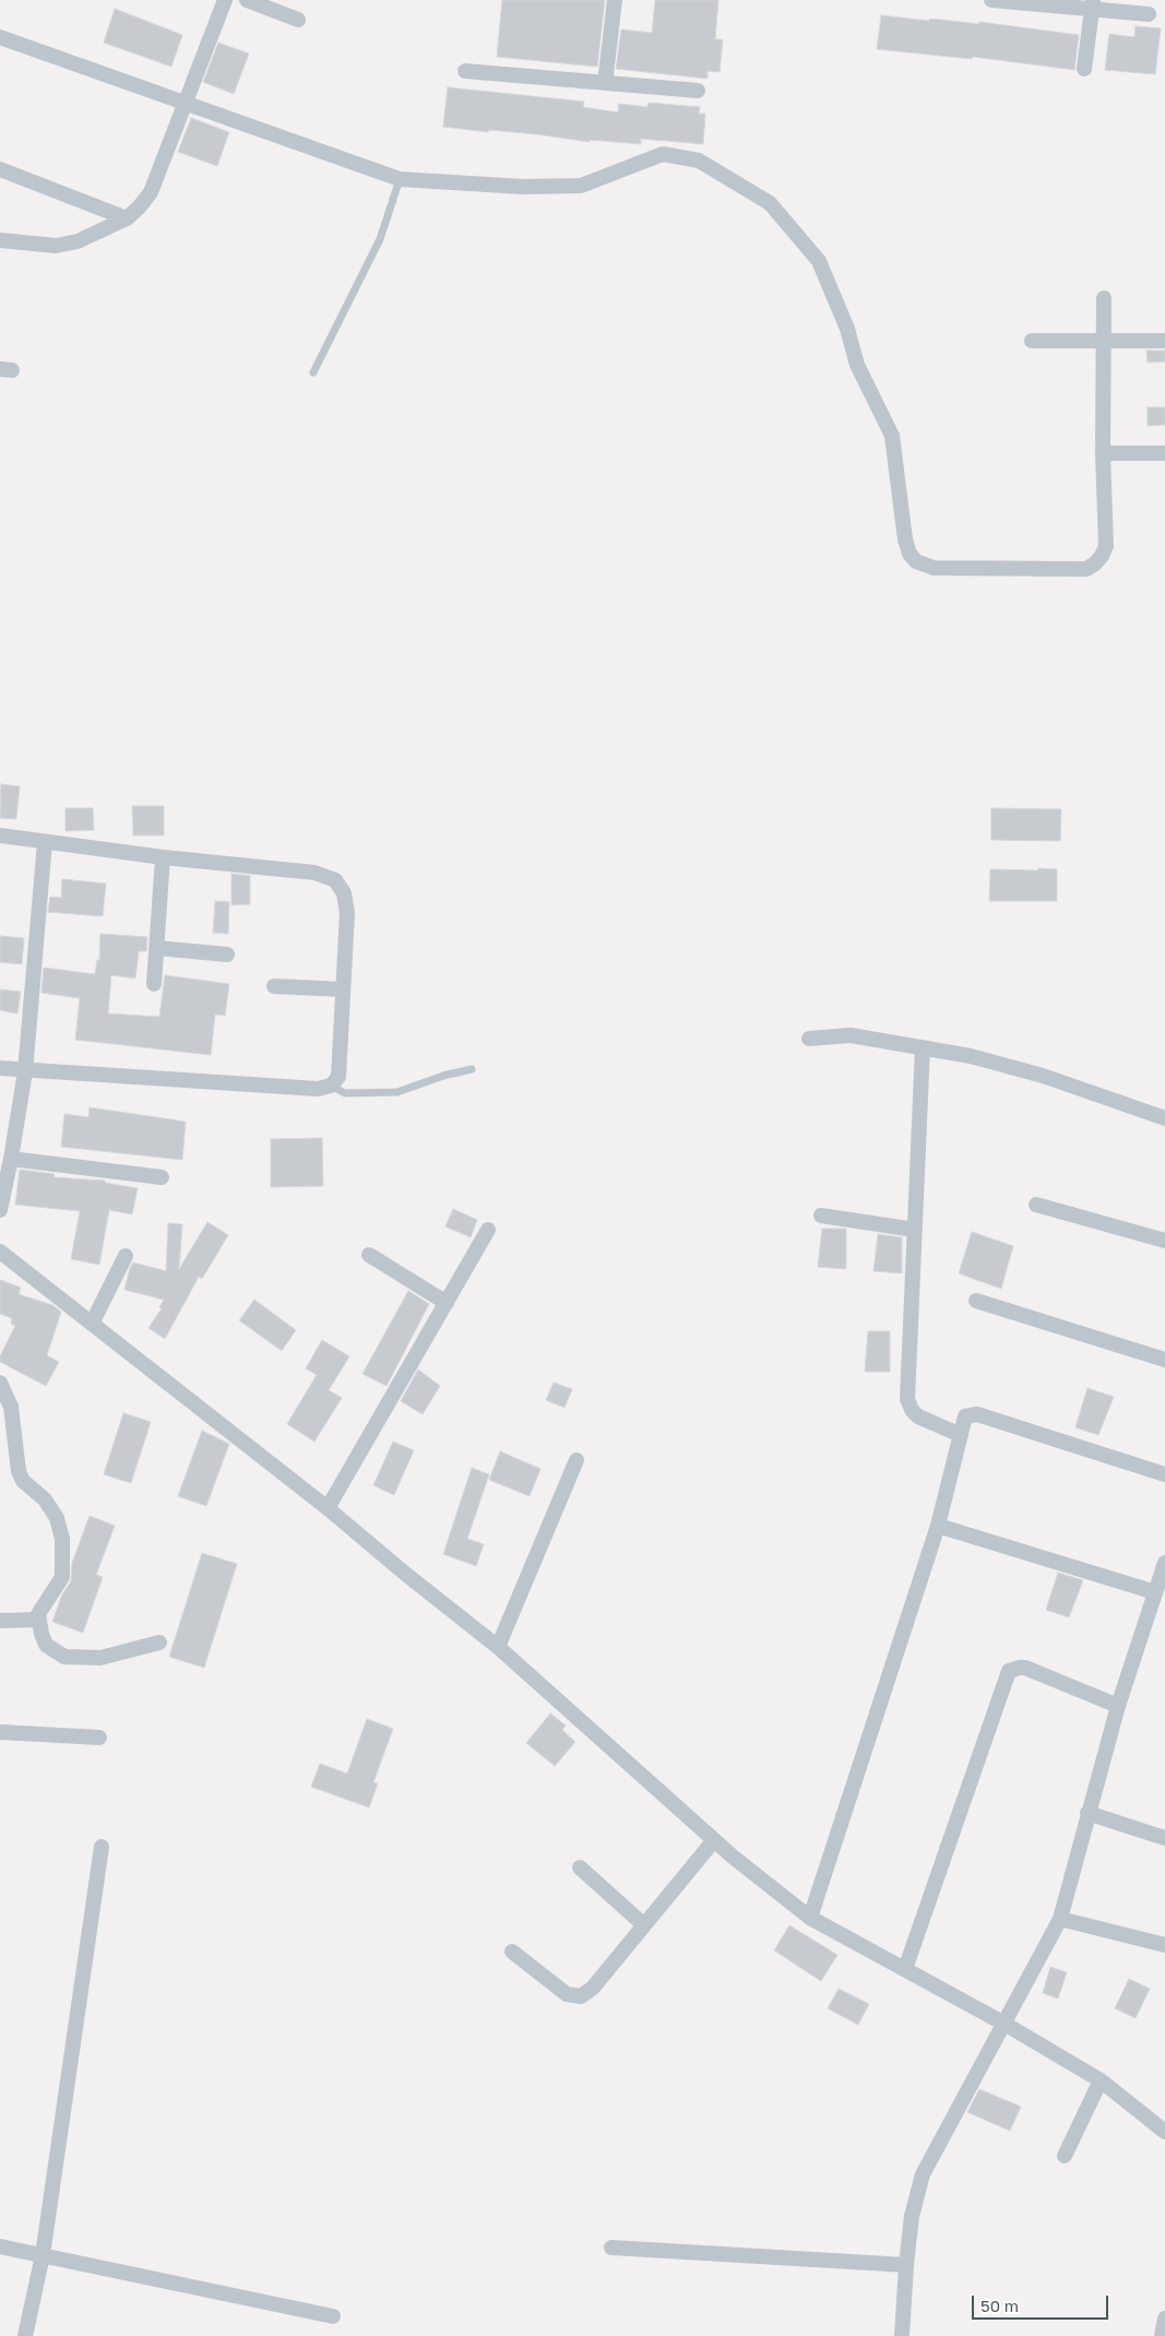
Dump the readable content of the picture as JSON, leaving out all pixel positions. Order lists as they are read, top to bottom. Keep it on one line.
{"scale_bar":"50 m"}
